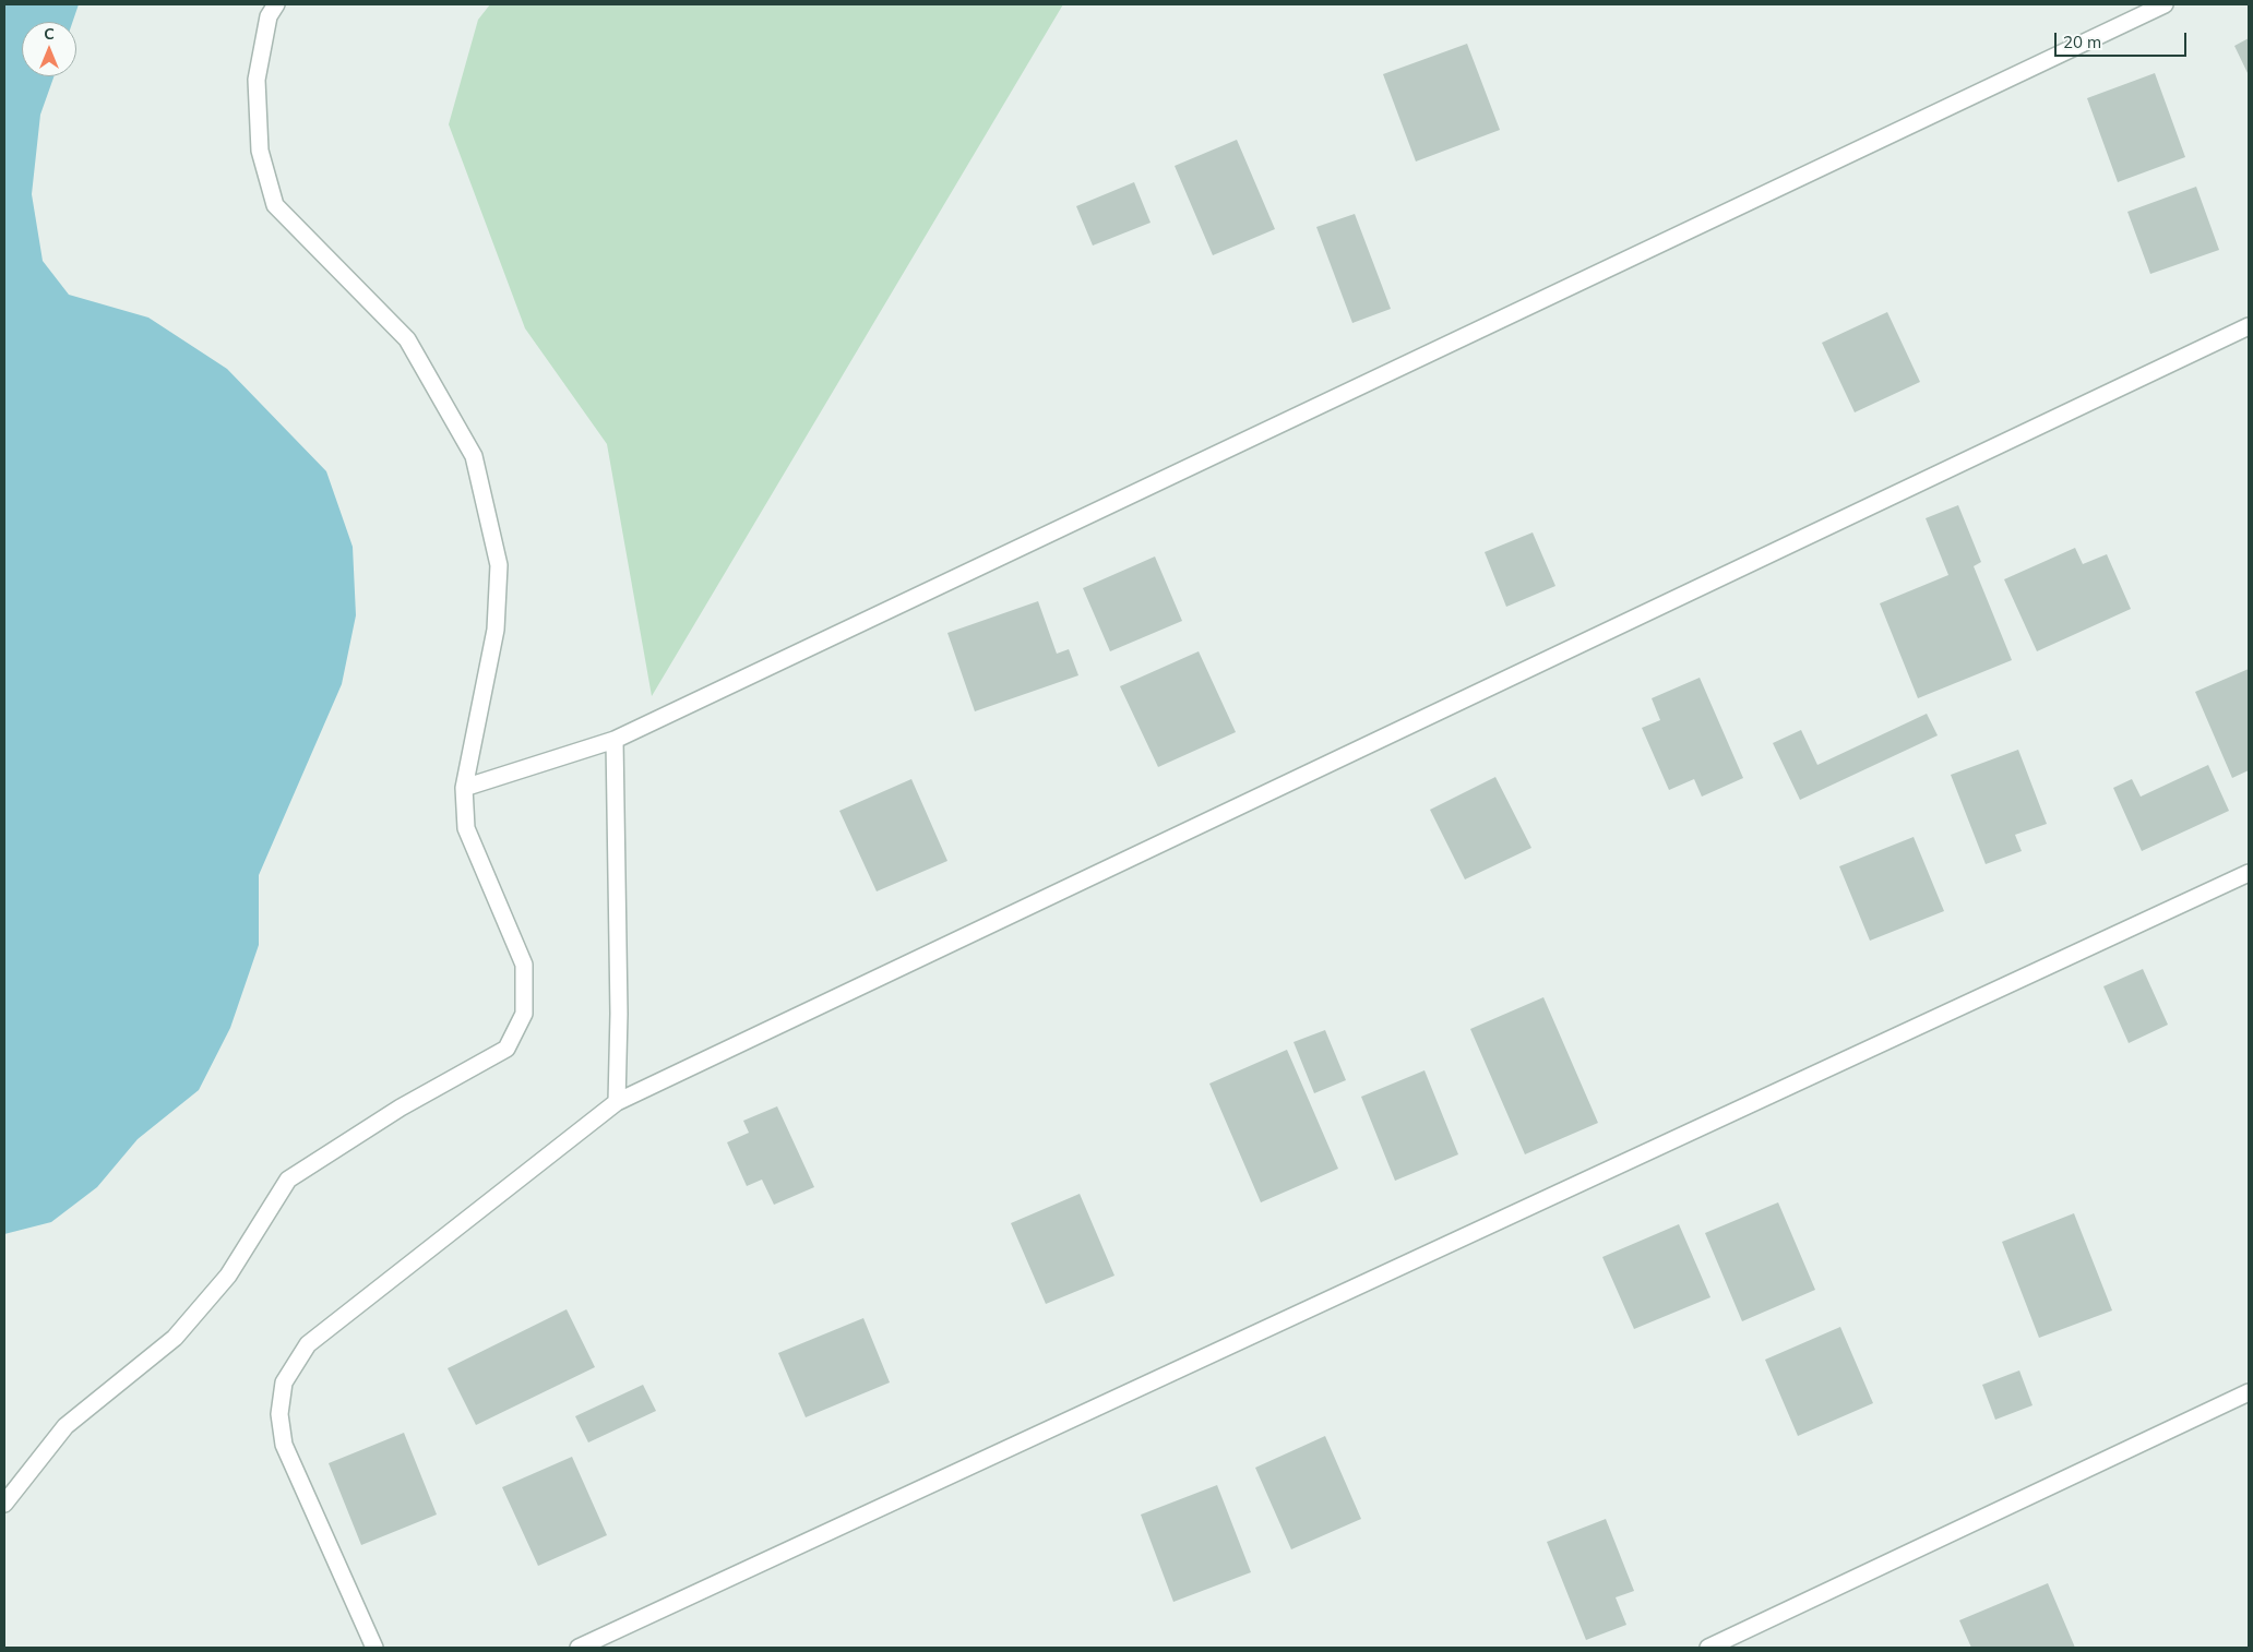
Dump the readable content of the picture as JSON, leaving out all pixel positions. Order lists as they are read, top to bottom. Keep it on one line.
{"scale_bar":"20 m","north":"top"}
